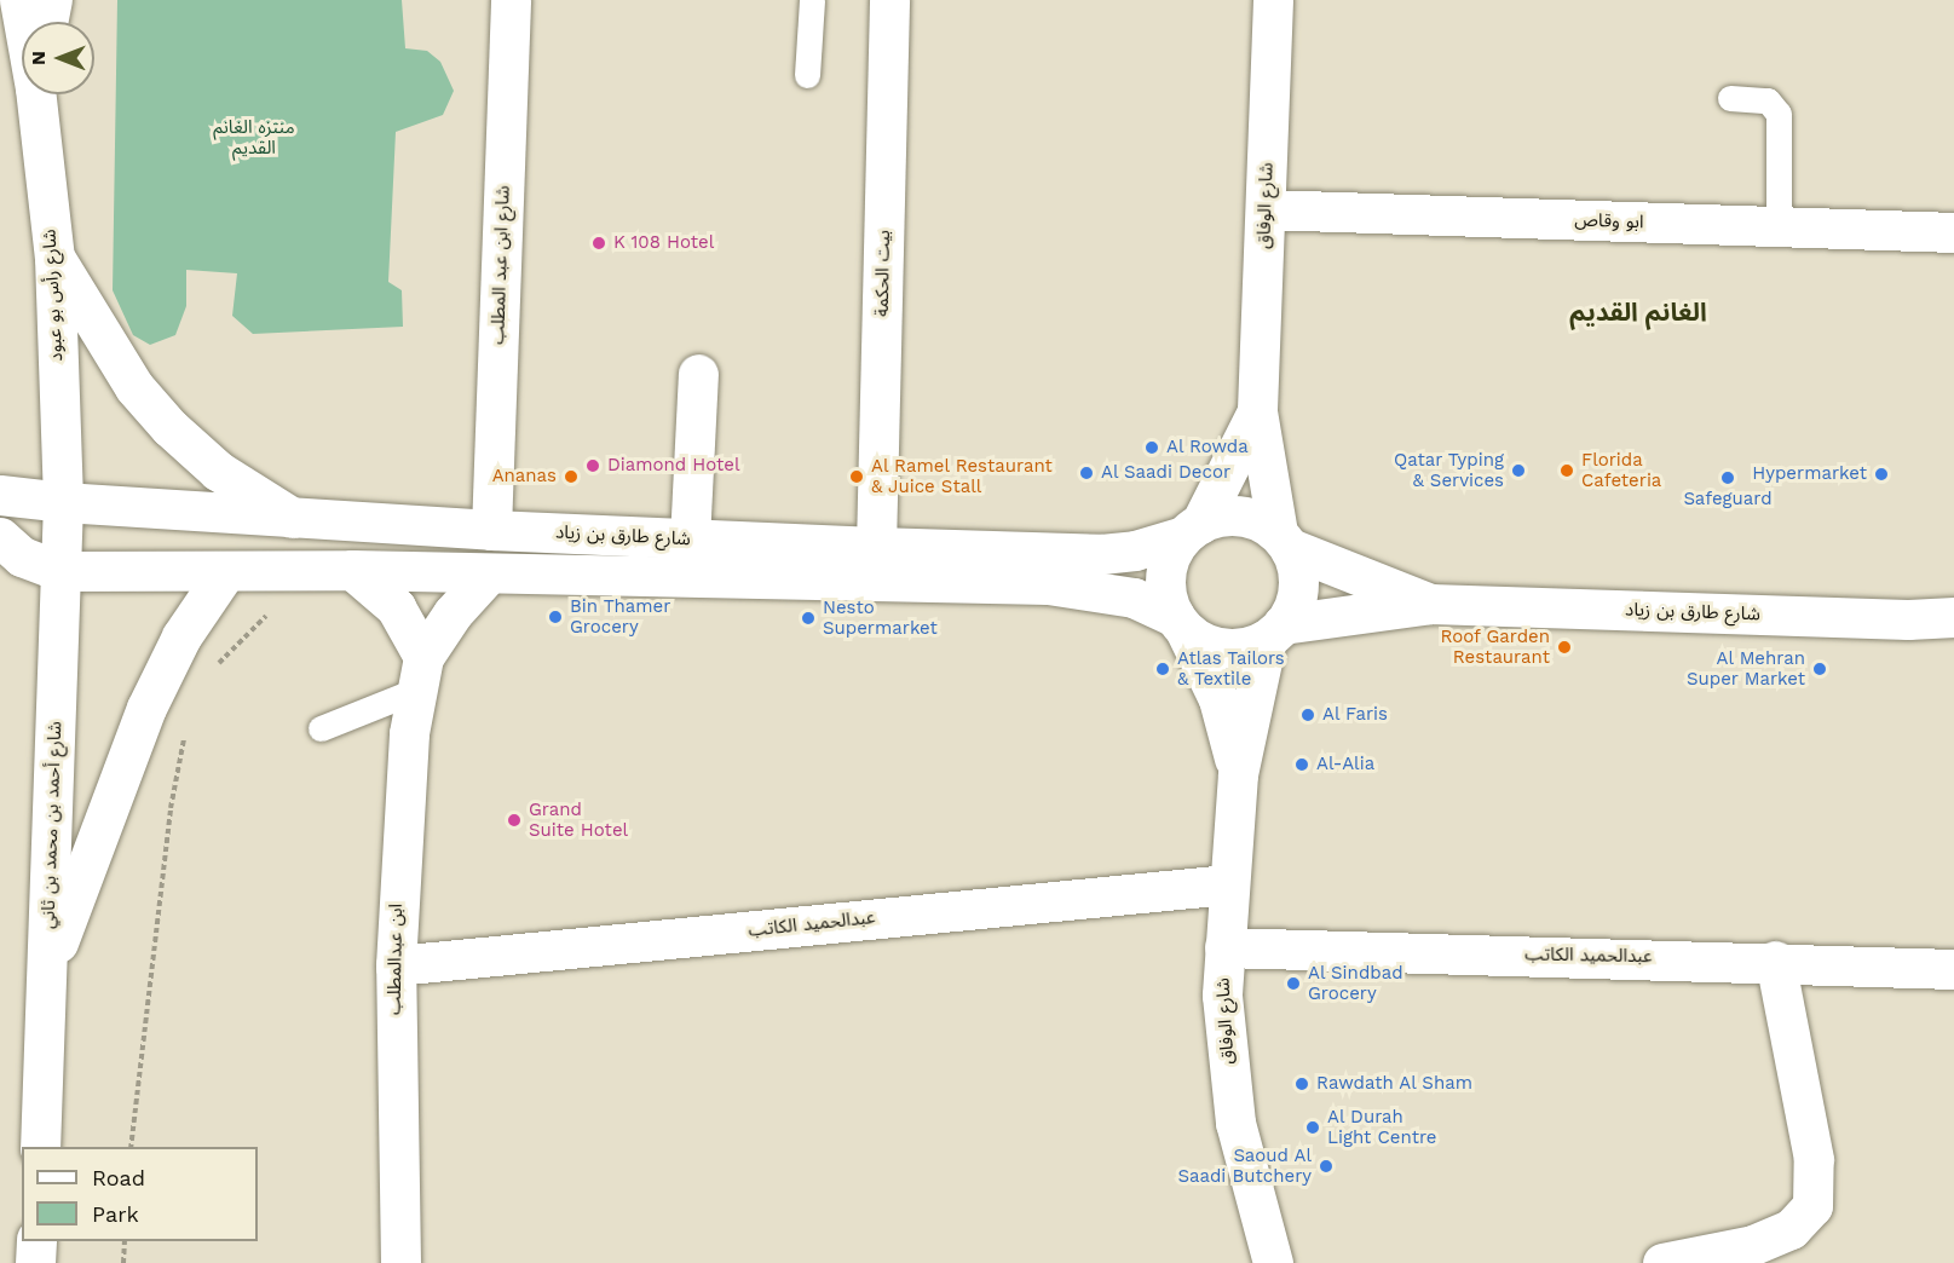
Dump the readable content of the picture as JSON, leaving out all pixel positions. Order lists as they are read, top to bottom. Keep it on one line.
{"streets":{"street":["شارع الوفاق","ابو وقاص","شارع ابن عبد المطلب","بيت الحكمة","شارع رأس بو عبود","شارع طارق بن زياد","شارع أحمد بن محمد بن ثاني","عبدالحميد الكاتب","ابن عبدالمطلب"]},"crossings":[["شارع الوفاق","ابو وقاص"],["شارع الوفاق","شارع طارق بن زياد"],["شارع الوفاق","عبدالحميد الكاتب"],["شارع ابن عبد المطلب","شارع طارق بن زياد"],["بيت الحكمة","شارع طارق بن زياد"],["شارع رأس بو عبود","شارع طارق بن زياد"],["شارع رأس بو عبود","شارع أحمد بن محمد بن ثاني"],["شارع طارق بن زياد","شارع أحمد بن محمد بن ثاني"],["عبدالحميد الكاتب","ابن عبدالمطلب"]],"districts":["الغانم القديم"],"parks":["منتزه الغانم القديم"],"places":["K 108 Hotel","Al Rowda","Diamond Hotel","Qatar Typing & Services","Florida Cafeteria","Al Saadi Decor","Hypermarket","Ananas","Al Ramel Restaurant & Juice Stall","Safeguard","Bin Thamer Grocery","Nesto Supermarket","Roof Garden Restaurant","Atlas Tailors & Textile","Al Mehran Super Market","Al Faris","Al-Alia","Grand Suite Hotel","Al Sindbad Grocery","Rawdath Al Sham","Al Durah Light Centre","Saoud Al Saadi Butchery"],"legend":["Road","Park"],"north":"left"}
